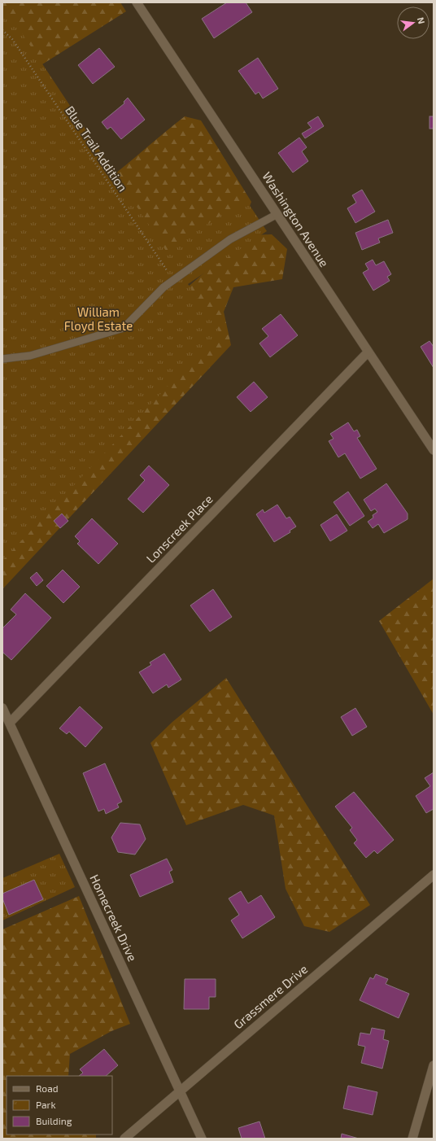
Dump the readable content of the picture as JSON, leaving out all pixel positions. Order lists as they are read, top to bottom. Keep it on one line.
{"streets":{"street":["Washington Avenue","Lonscreek Place","Homecreek Drive","Grassmere Drive"],"path":["Blue Trail Addition"]},"crossings":[["Washington Avenue","Lonscreek Place"],["Lonscreek Place","Homecreek Drive"],["Homecreek Drive","Grassmere Drive"]],"parks":["William Floyd Estate"],"legend":["Road","Park","Building"],"north":"right"}
